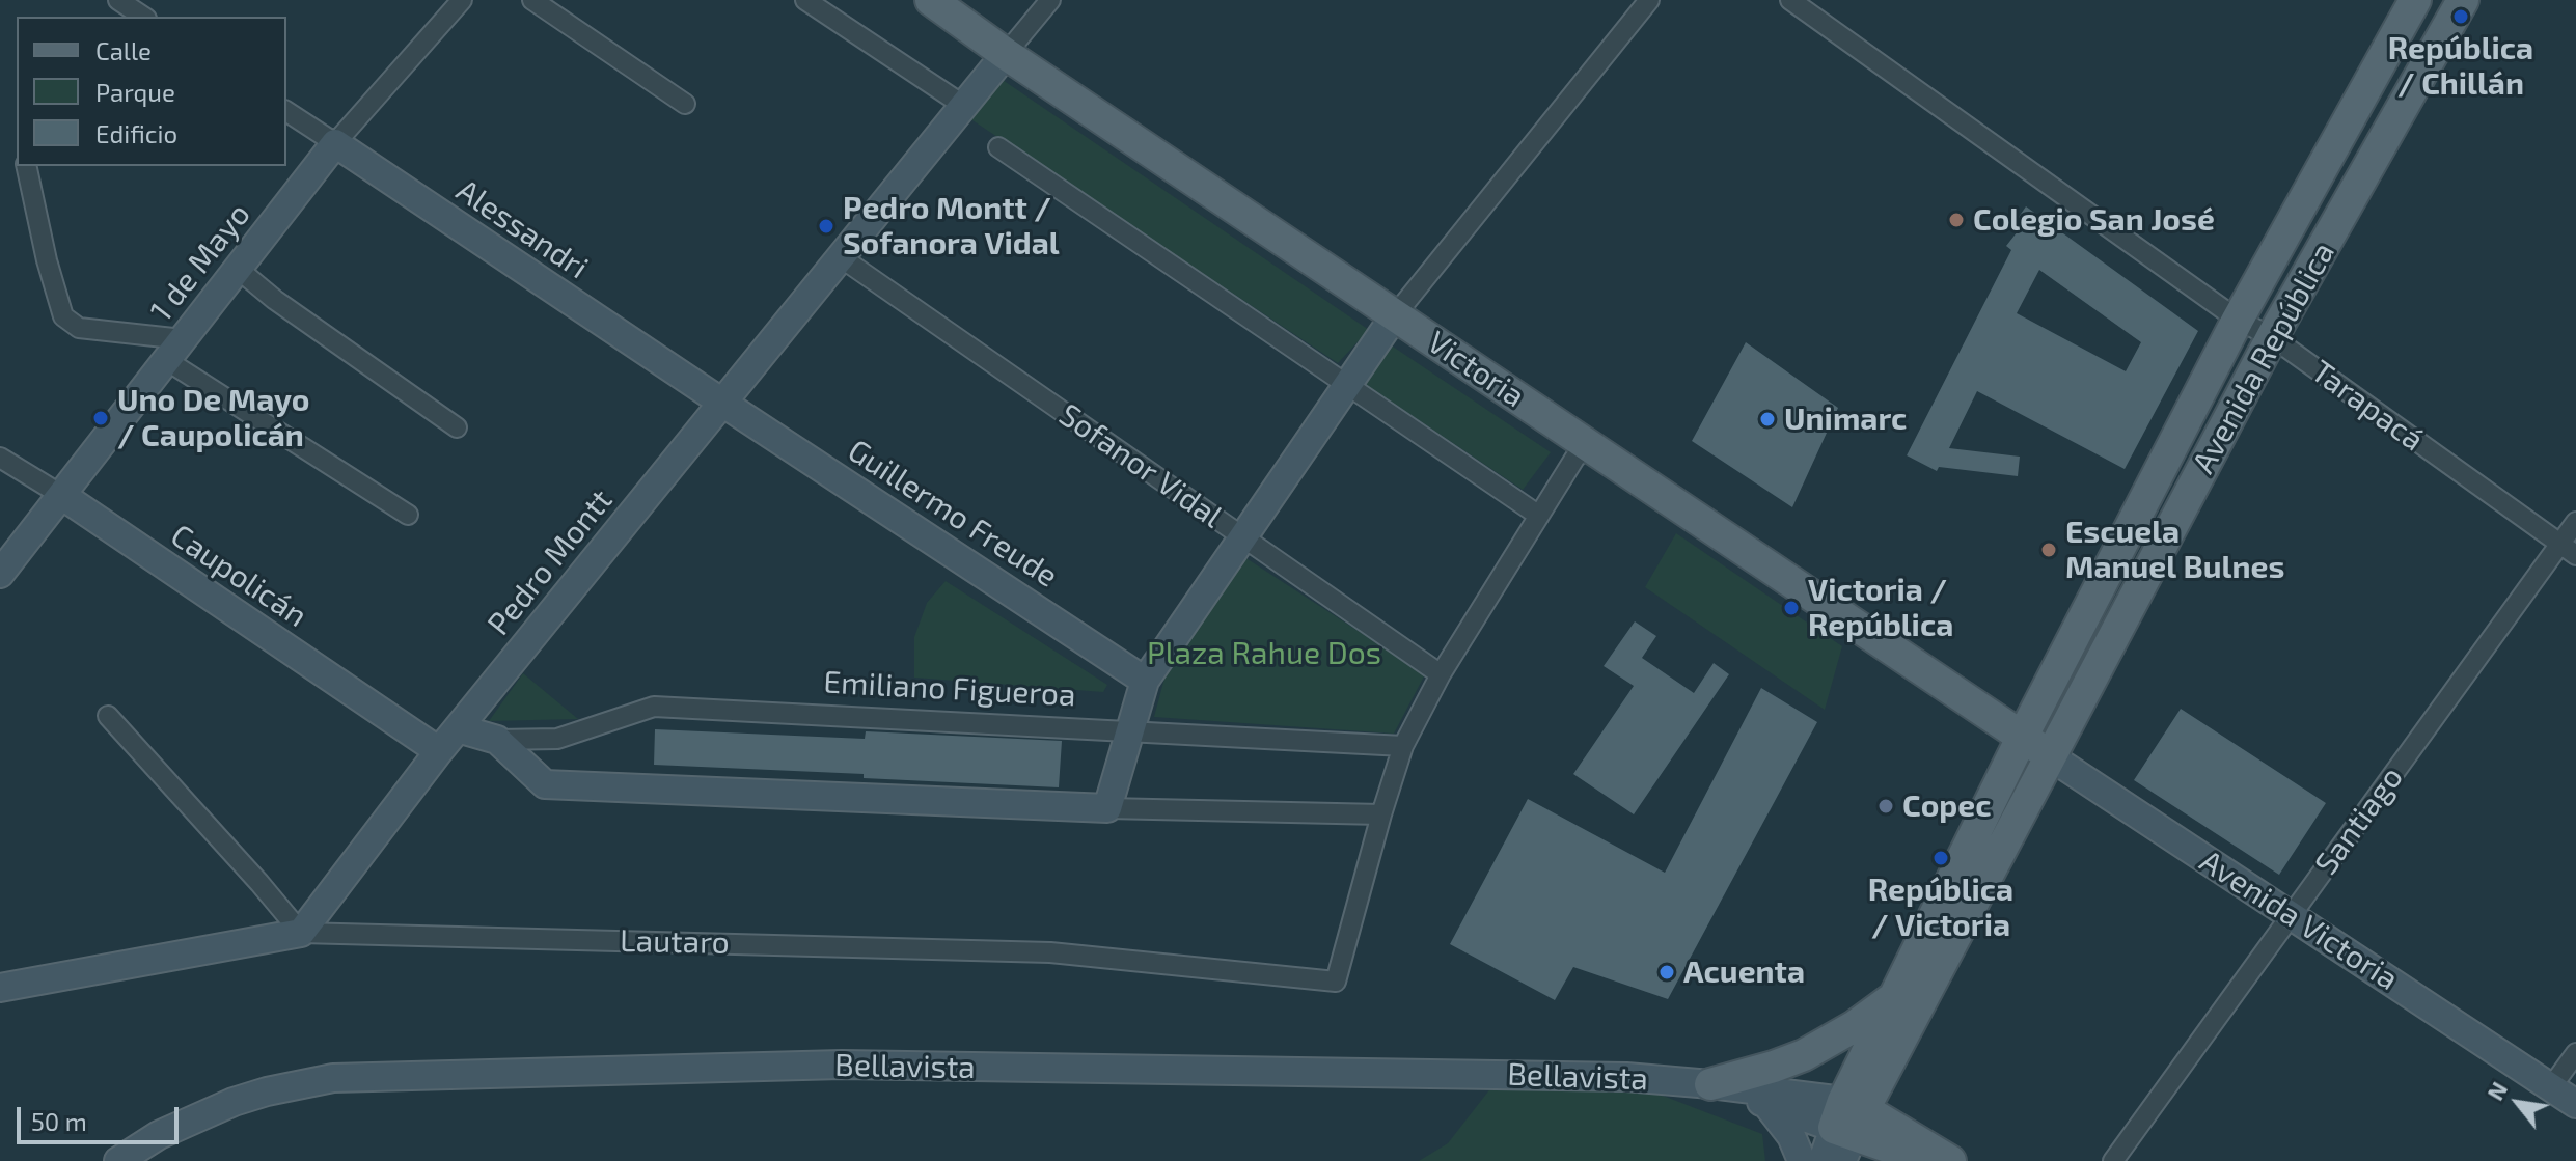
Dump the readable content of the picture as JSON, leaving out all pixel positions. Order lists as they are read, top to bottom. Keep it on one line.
{"streets":{"main road":["Avenida República","Victoria","Avenida Victoria","Bellavista"],"street":["Alessandri","1 de Mayo","Tarapacá","Sofanor Vidal","Guillermo Freude","Pedro Montt","Caupolicán","Emiliano Figueroa","Santiago","Lautaro"]},"crossings":[["Alessandri","1 de Mayo"],["Alessandri","Guillermo Freude"],["Alessandri","Pedro Montt"],["1 de Mayo","Caupolicán"],["Avenida República","Victoria"],["Avenida República","Tarapacá"],["Avenida República","Avenida Victoria"],["Avenida República","Bellavista"],["Victoria","Pedro Montt"],["Victoria","Avenida Victoria"],["Tarapacá","Santiago"],["Sofanor Vidal","Pedro Montt"],["Guillermo Freude","Pedro Montt"],["Pedro Montt","Caupolicán"],["Pedro Montt","Emiliano Figueroa"],["Pedro Montt","Lautaro"],["Emiliano Figueroa","Lautaro"],["Santiago","Avenida Victoria"]],"parks":["Plaza Rahue Dos"],"places":["República / Chillán","Colegio San José","Pedro Montt / Sofanora Vidal","Uno De Mayo / Caupolicán","Unimarc","Escuela Manuel Bulnes","Victoria / República","Copec","República / Victoria","Acuenta"],"legend":["Calle","Parque","Edificio"],"scale_bar":"50 m","north":"top left"}
